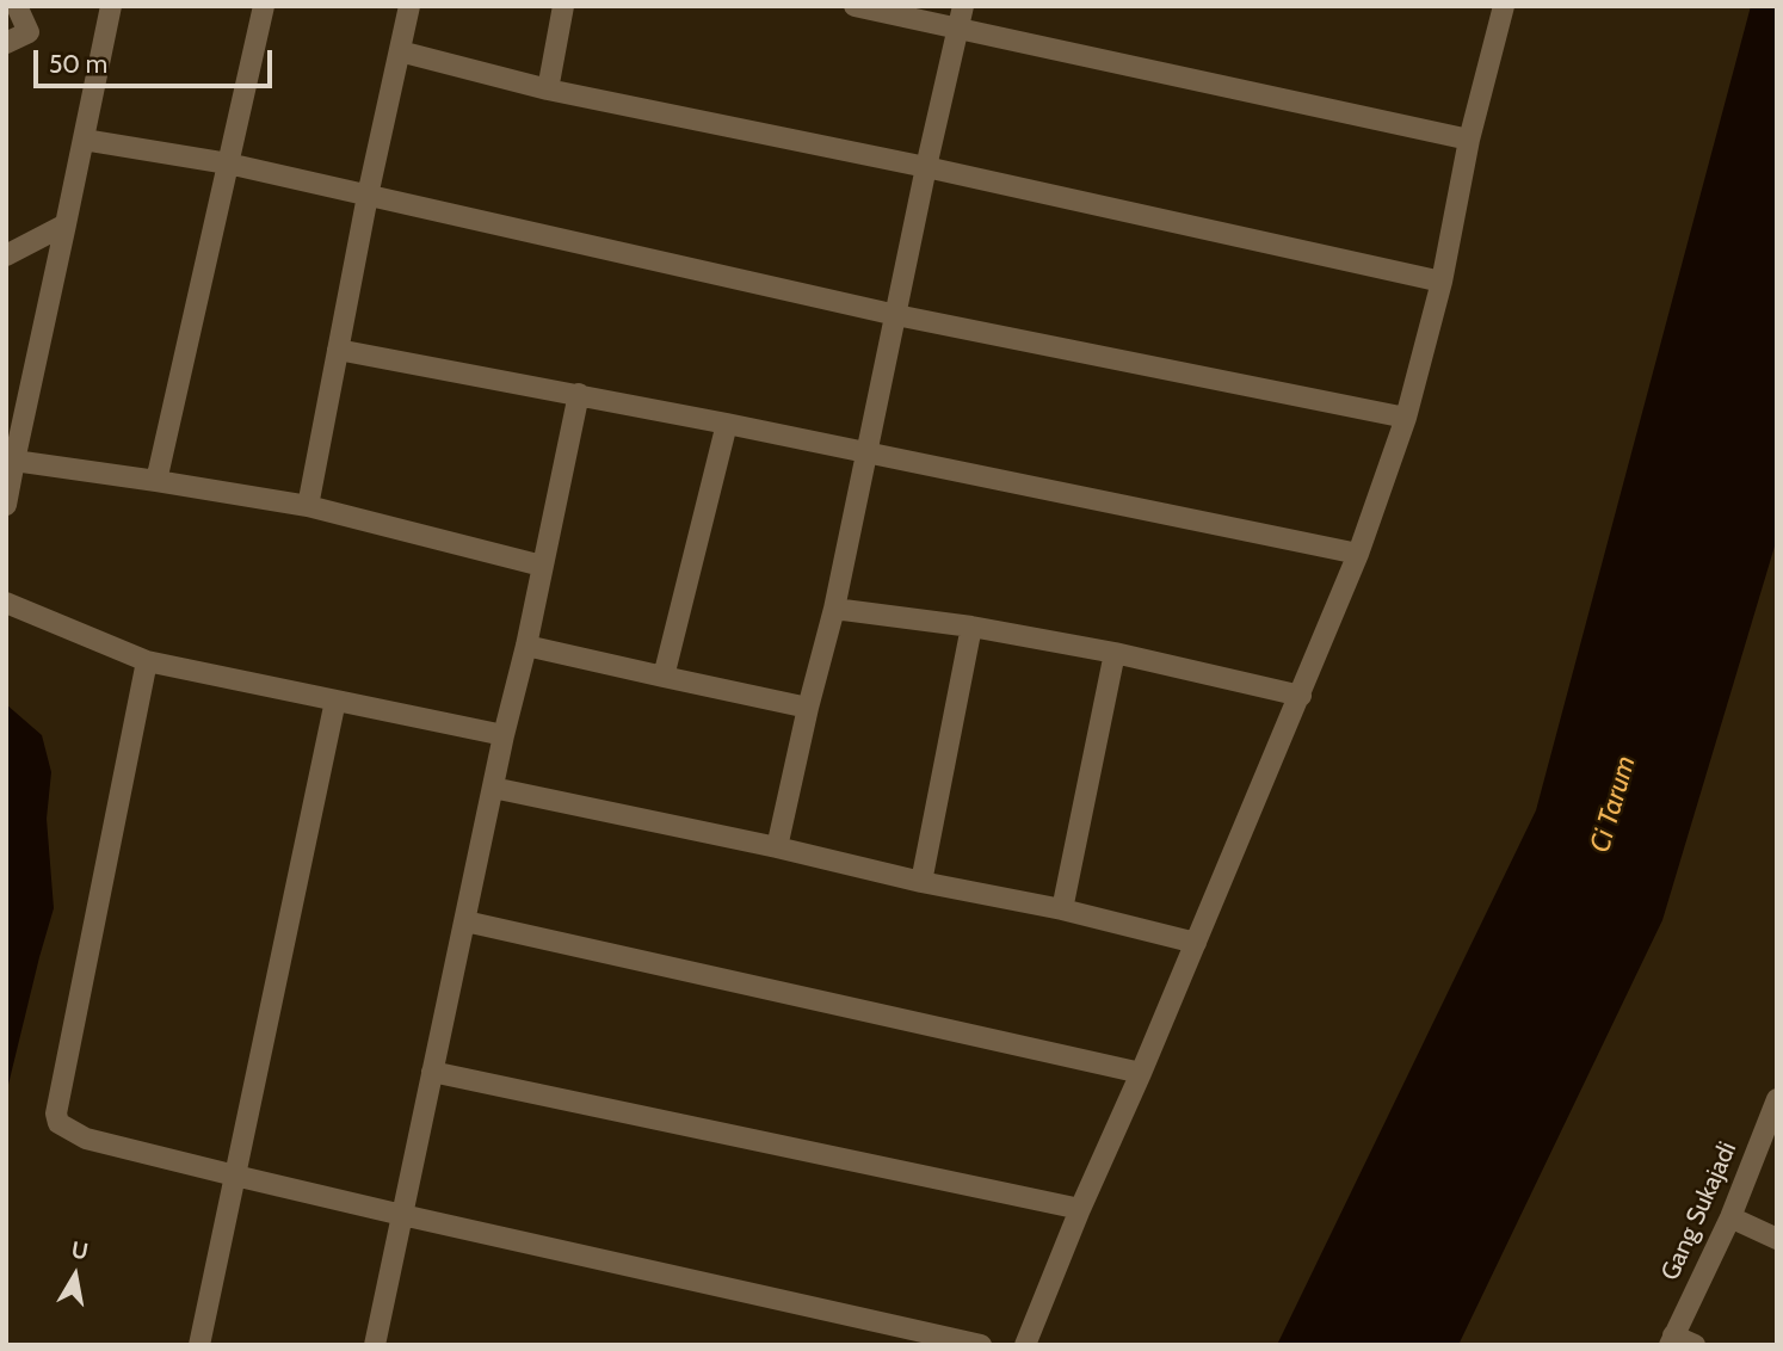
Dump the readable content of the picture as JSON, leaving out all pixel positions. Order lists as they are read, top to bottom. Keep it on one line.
{"streets":{"street":["Gang Sukajadi"]},"water":["Ci Tarum"],"scale_bar":"50 m","north":"top"}
